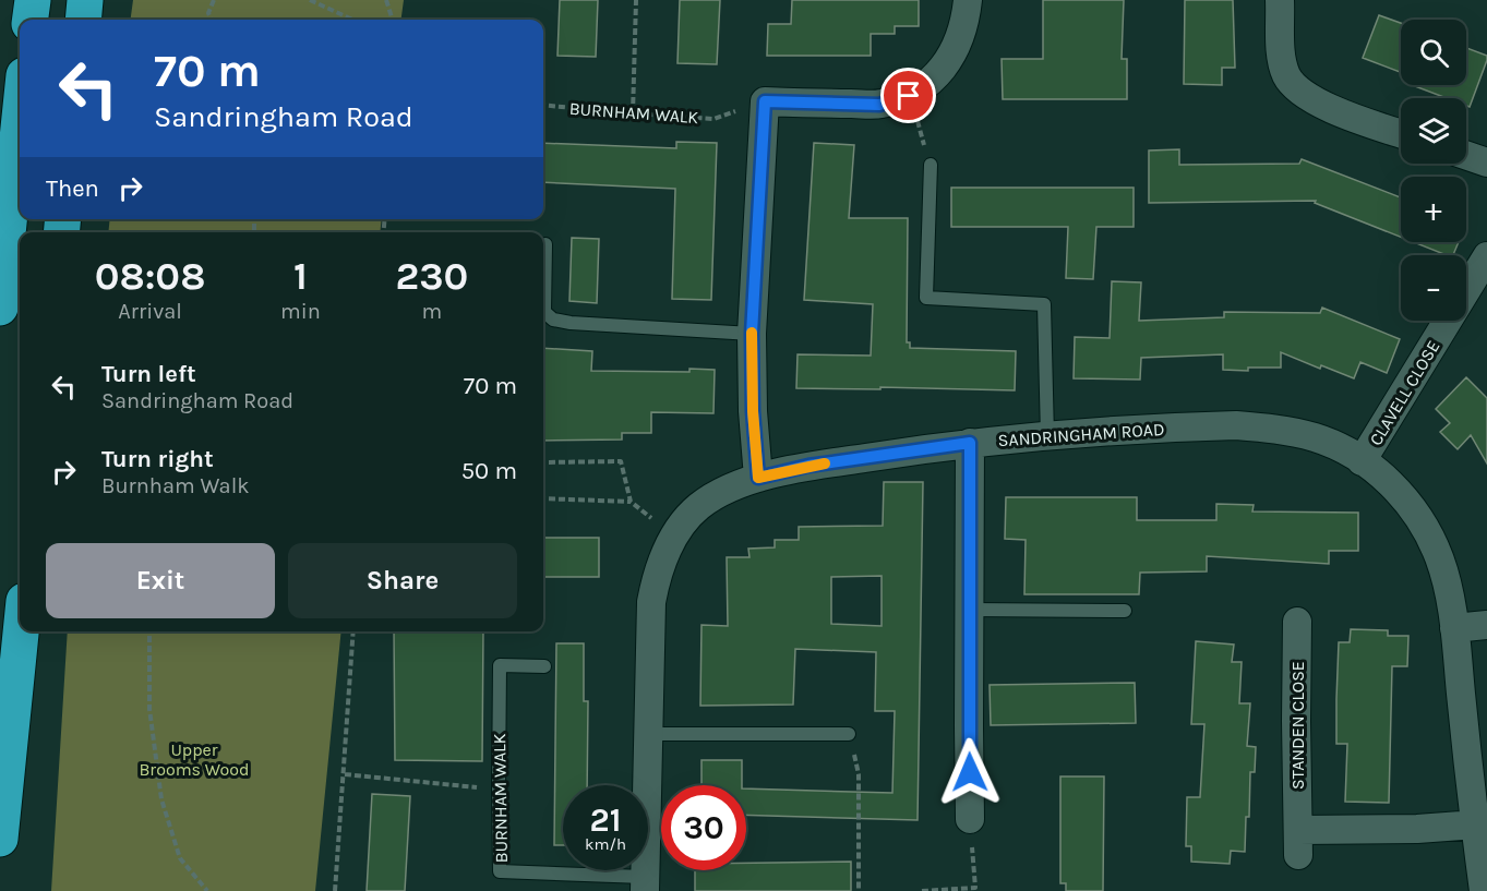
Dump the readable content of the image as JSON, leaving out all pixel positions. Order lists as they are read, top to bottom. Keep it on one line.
{"streets":{"street":["CLAVELL CLOSE","SANDRINGHAM ROAD","STANDEN CLOSE"],"lane":["BURNHAM WALK"]},"crossings":[["BURNHAM WALK","SANDRINGHAM ROAD"],["CLAVELL CLOSE","SANDRINGHAM ROAD"],["SANDRINGHAM ROAD","STANDEN CLOSE"]],"parks":["Upper Brooms Wood"],"page":{"map_buttons":["+","−"],"turn":["70 m","Sandringham Road"],"then":"Then","eta":["08:08","Arrival","1","min","230","m"],"list":[{"name":"Turn left","note":"Sandringham Road","value":"70 m"},{"name":"Turn right","note":"Burnham Walk","value":"50 m"}],"buttons":["Exit","Share"],"speed":"21 km/h","limit":"30"}}
